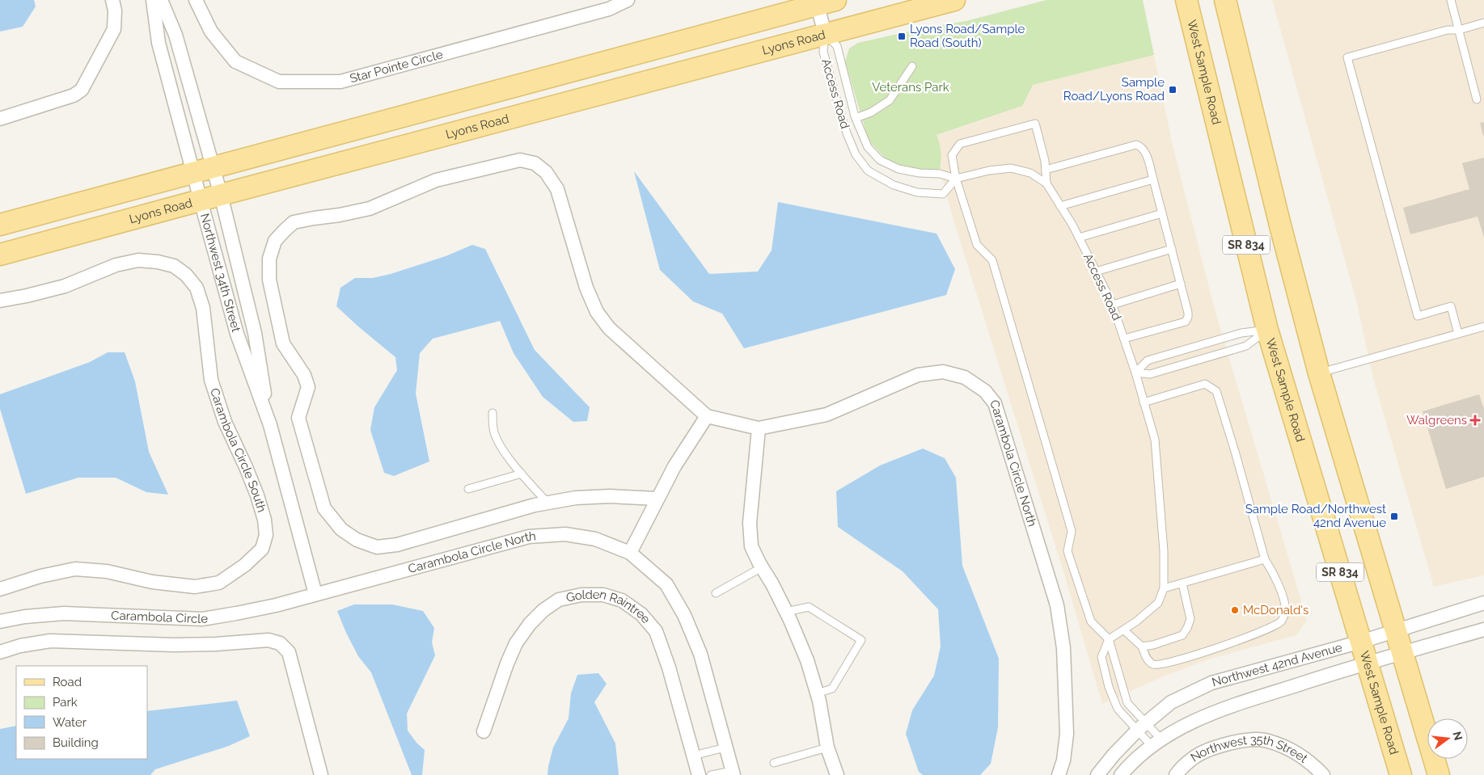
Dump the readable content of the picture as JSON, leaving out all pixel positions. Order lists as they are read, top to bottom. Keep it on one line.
{"streets":{"main road":["Lyons Road","West Sample Road","SR 834"],"street":["Star Pointe Circle","Northwest 34th Street","Carambola Circle South","Carambola Circle North","Golden Raintree","Carambola Circle","Northwest 42nd Avenue","Northwest 35th Street"],"lane":["Access Road"]},"crossings":[["Lyons Road","Access Road"],["Lyons Road","Northwest 34th Street"],["West Sample Road","Northwest 42nd Avenue"],["SR 834","Northwest 42nd Avenue"],["Northwest 34th Street","Carambola Circle North"],["Northwest 34th Street","Carambola Circle"],["Carambola Circle North","Carambola Circle"]],"parks":["Veterans Park"],"places":{"transit":["Lyons Road/Sample Road (South)","Sample Road/Lyons Road","Sample Road/Northwest 42nd Avenue"],"health":["Walgreens"],"other":["McDonald's"]},"legend":["Road","Park","Water","Building"],"north":"right"}
